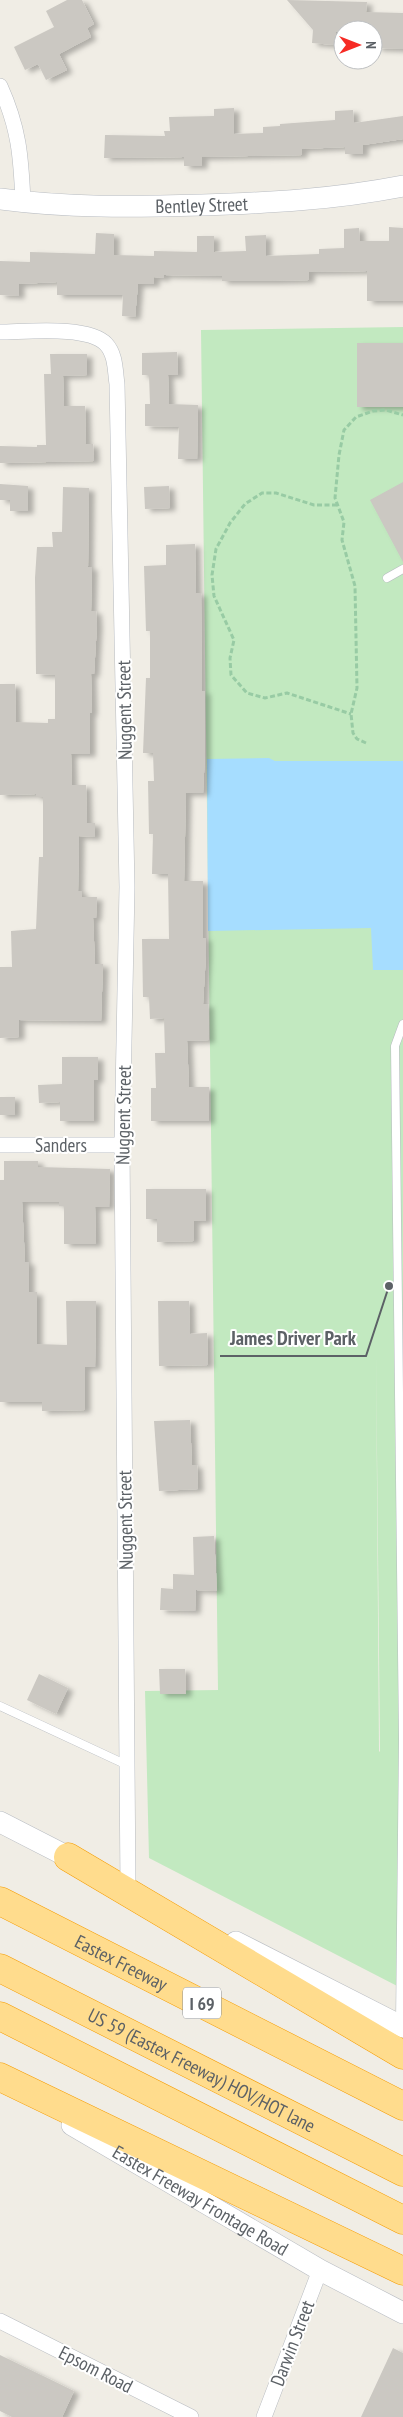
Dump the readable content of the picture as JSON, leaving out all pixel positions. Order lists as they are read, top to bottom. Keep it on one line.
{"streets":{"highway":["Eastex Freeway","I 69","US 59 (Eastex Freeway) HOV/HOT lane"],"main road":["Bentley Street","Eastex Freeway Frontage Road"],"street":["Nuggent Street","Sanders","Darwin Street","Epsom Road"]},"crossings":[["Nuggent Street","Sanders"],["Eastex Freeway Frontage Road","Darwin Street"]],"places":["James Driver Park"],"north":"right"}
